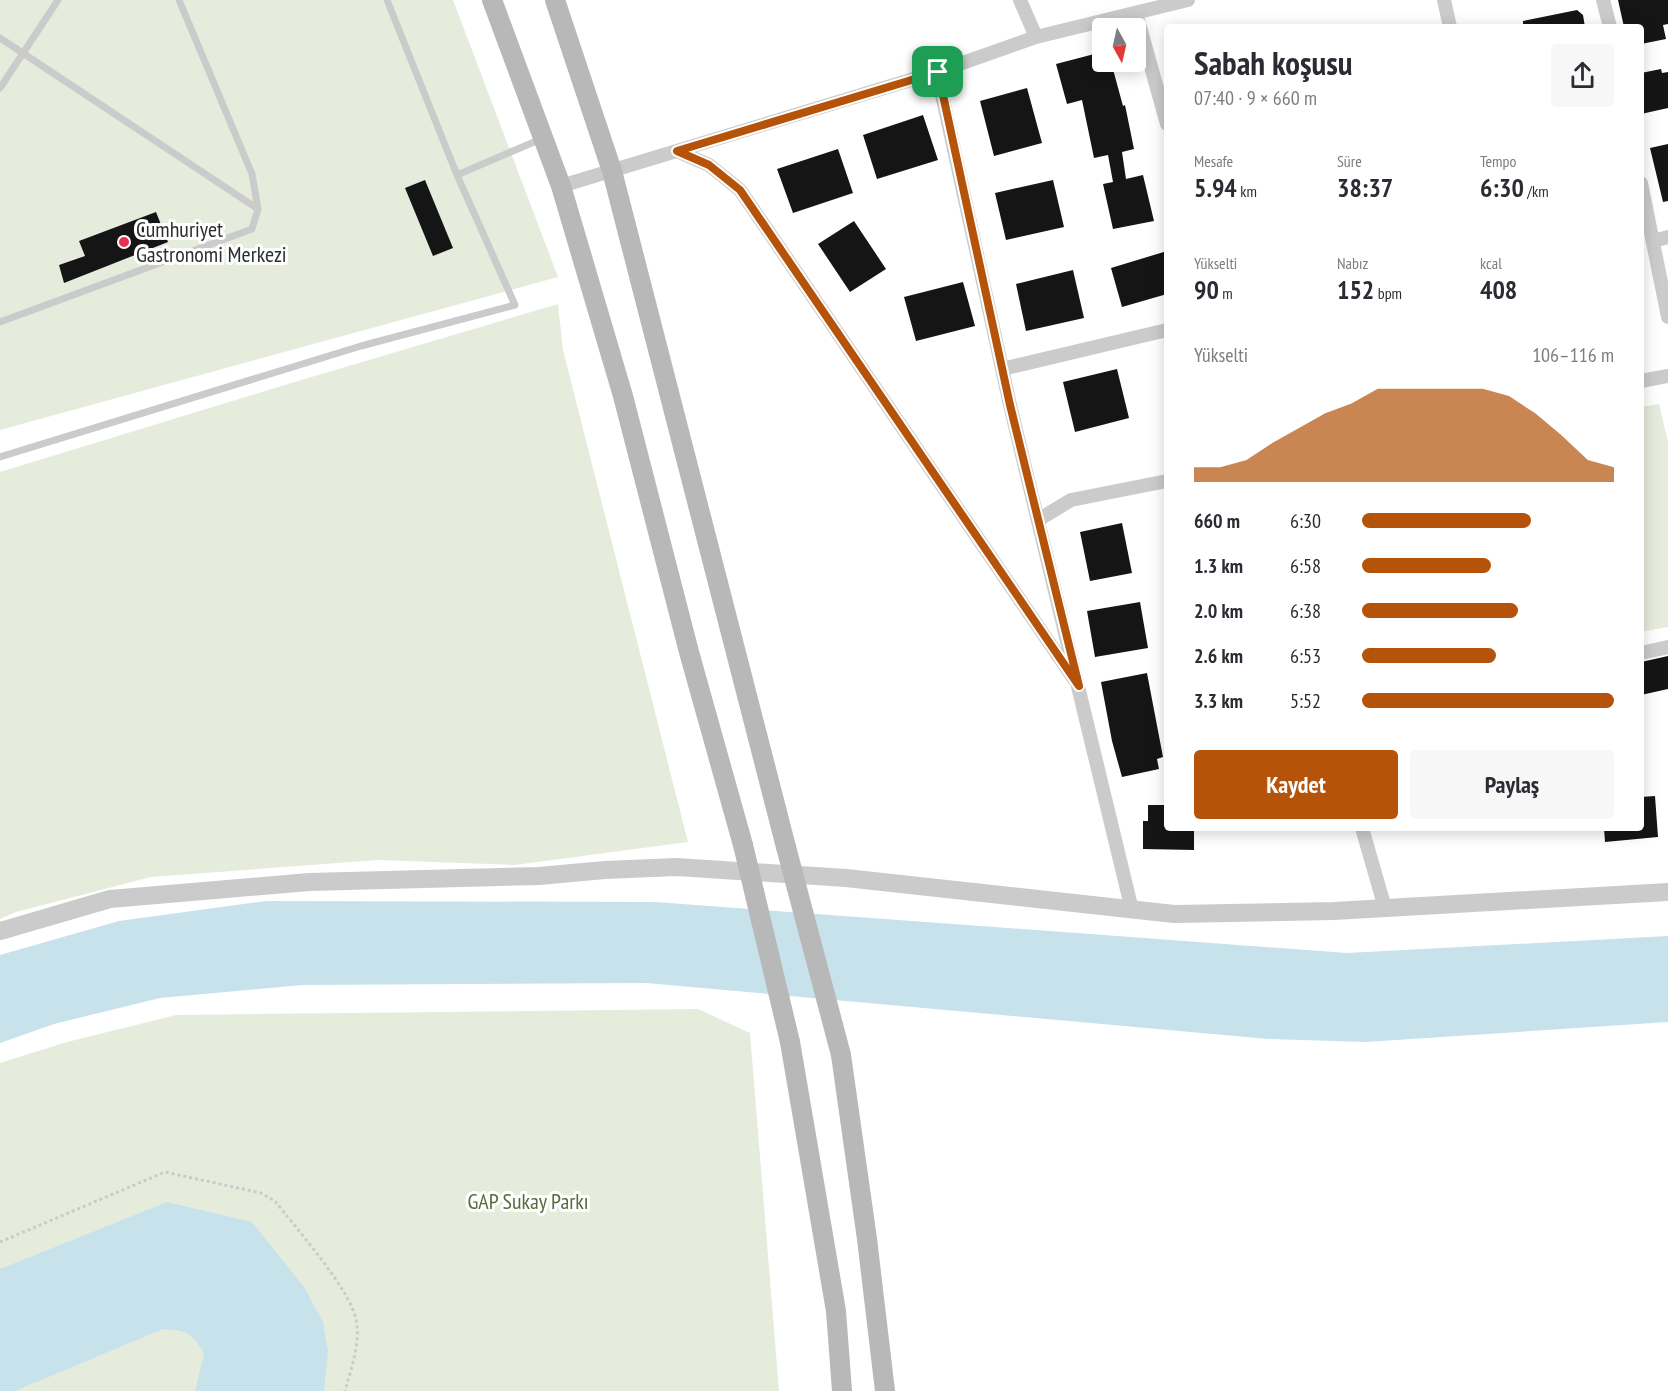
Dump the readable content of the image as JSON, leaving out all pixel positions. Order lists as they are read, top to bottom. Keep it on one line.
{"parks":["GAP Sukay Parkı"],"places":["Cumhuriyet Gastronomi Merkezi"],"north":"bottom","page":{"heading":["Sabah koşusu","07:40 · 9 × 660 m"],"stats":[["Mesafe","5.94 km"],["Süre","38:37"],["Tempo","6:30 /km"],["Yükselti","90 m"],["Nabız","152 bpm"],["kcal","408"]],"chart":["Yükselti","106–116 m"],"list":[{"name":"660 m","note":"6:30"},{"name":"1.3 km","note":"6:58"},{"name":"2.0 km","note":"6:38"},{"name":"2.6 km","note":"6:53"},{"name":"3.3 km","note":"5:52"}],"buttons":["Kaydet","Paylaş"]}}
